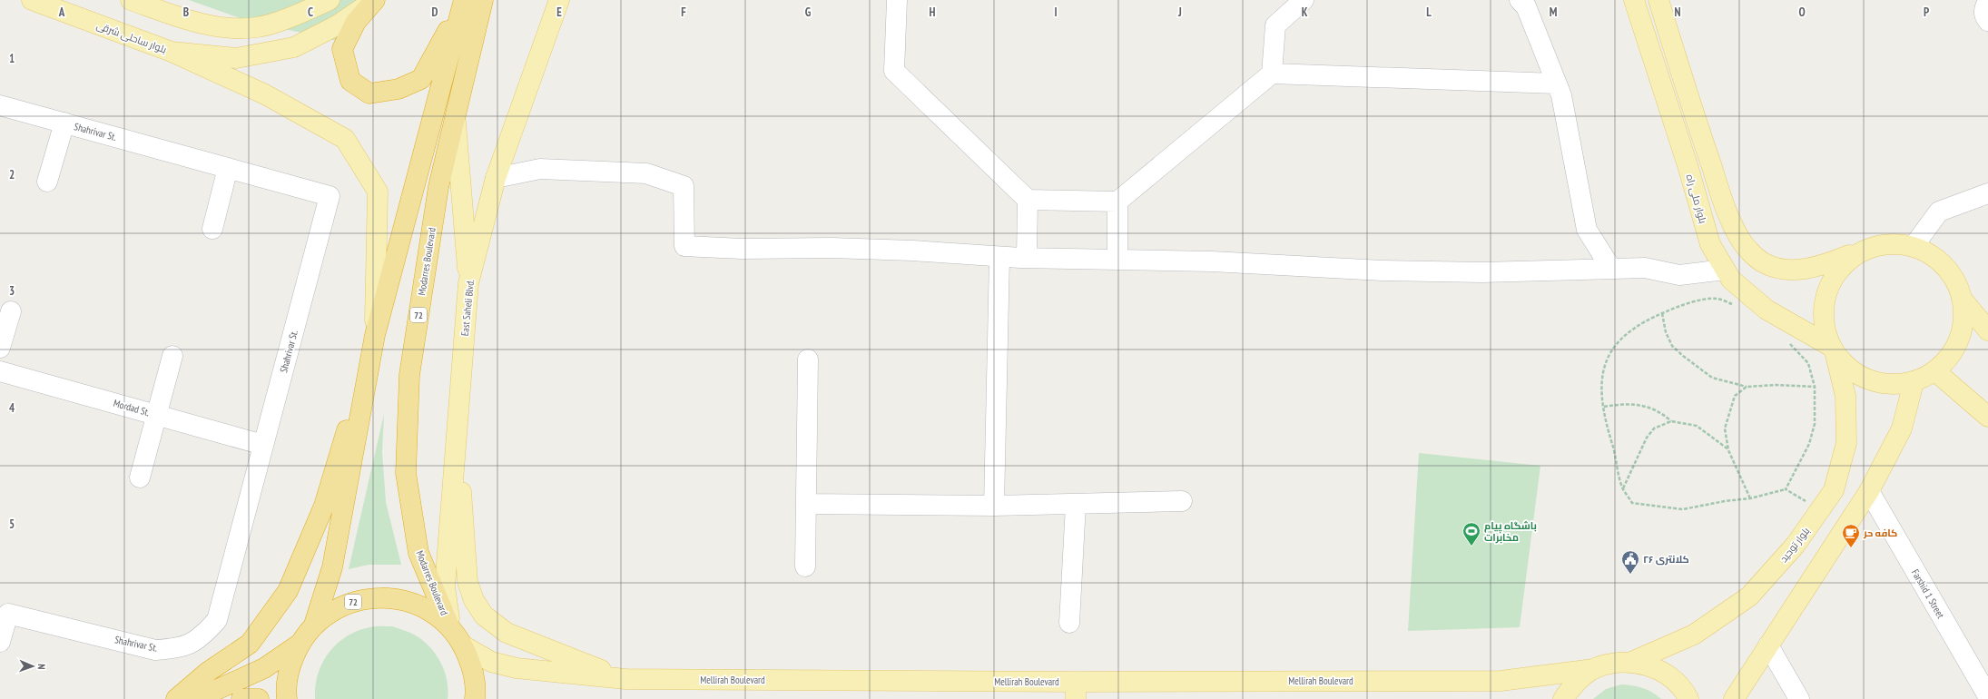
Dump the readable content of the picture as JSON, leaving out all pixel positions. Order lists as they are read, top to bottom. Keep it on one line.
{"streets":{"highway":["Modarres Boulevard","72"],"main road":["بلوار ساحلی شرقی","بلوار ملی راه","East Saheli Blvd.","بلوار توحید","Mellirah Boulevard"],"street":["Shahrivar St.","Mordad St.","Farshid 1 Street"]},"crossings":[["Shahrivar St.","Mordad St."],["بلوار ملی راه","بلوار توحید"],["Modarres Boulevard","East Saheli Blvd."],["Modarres Boulevard","72"],["East Saheli Blvd.","72"],["72","Mellirah Boulevard"]],"places":{"sports":["باشگاه پیام مخابرات"],"cafe":["کافه حر"],"public building":["کلانتری ۲۶"]},"north":"right","grid":{"columns":["A","B","C","D","E","F","G","H","I","J","K","L","M","N","O","P"],"rows":["1","2","3","4","5"]}}
